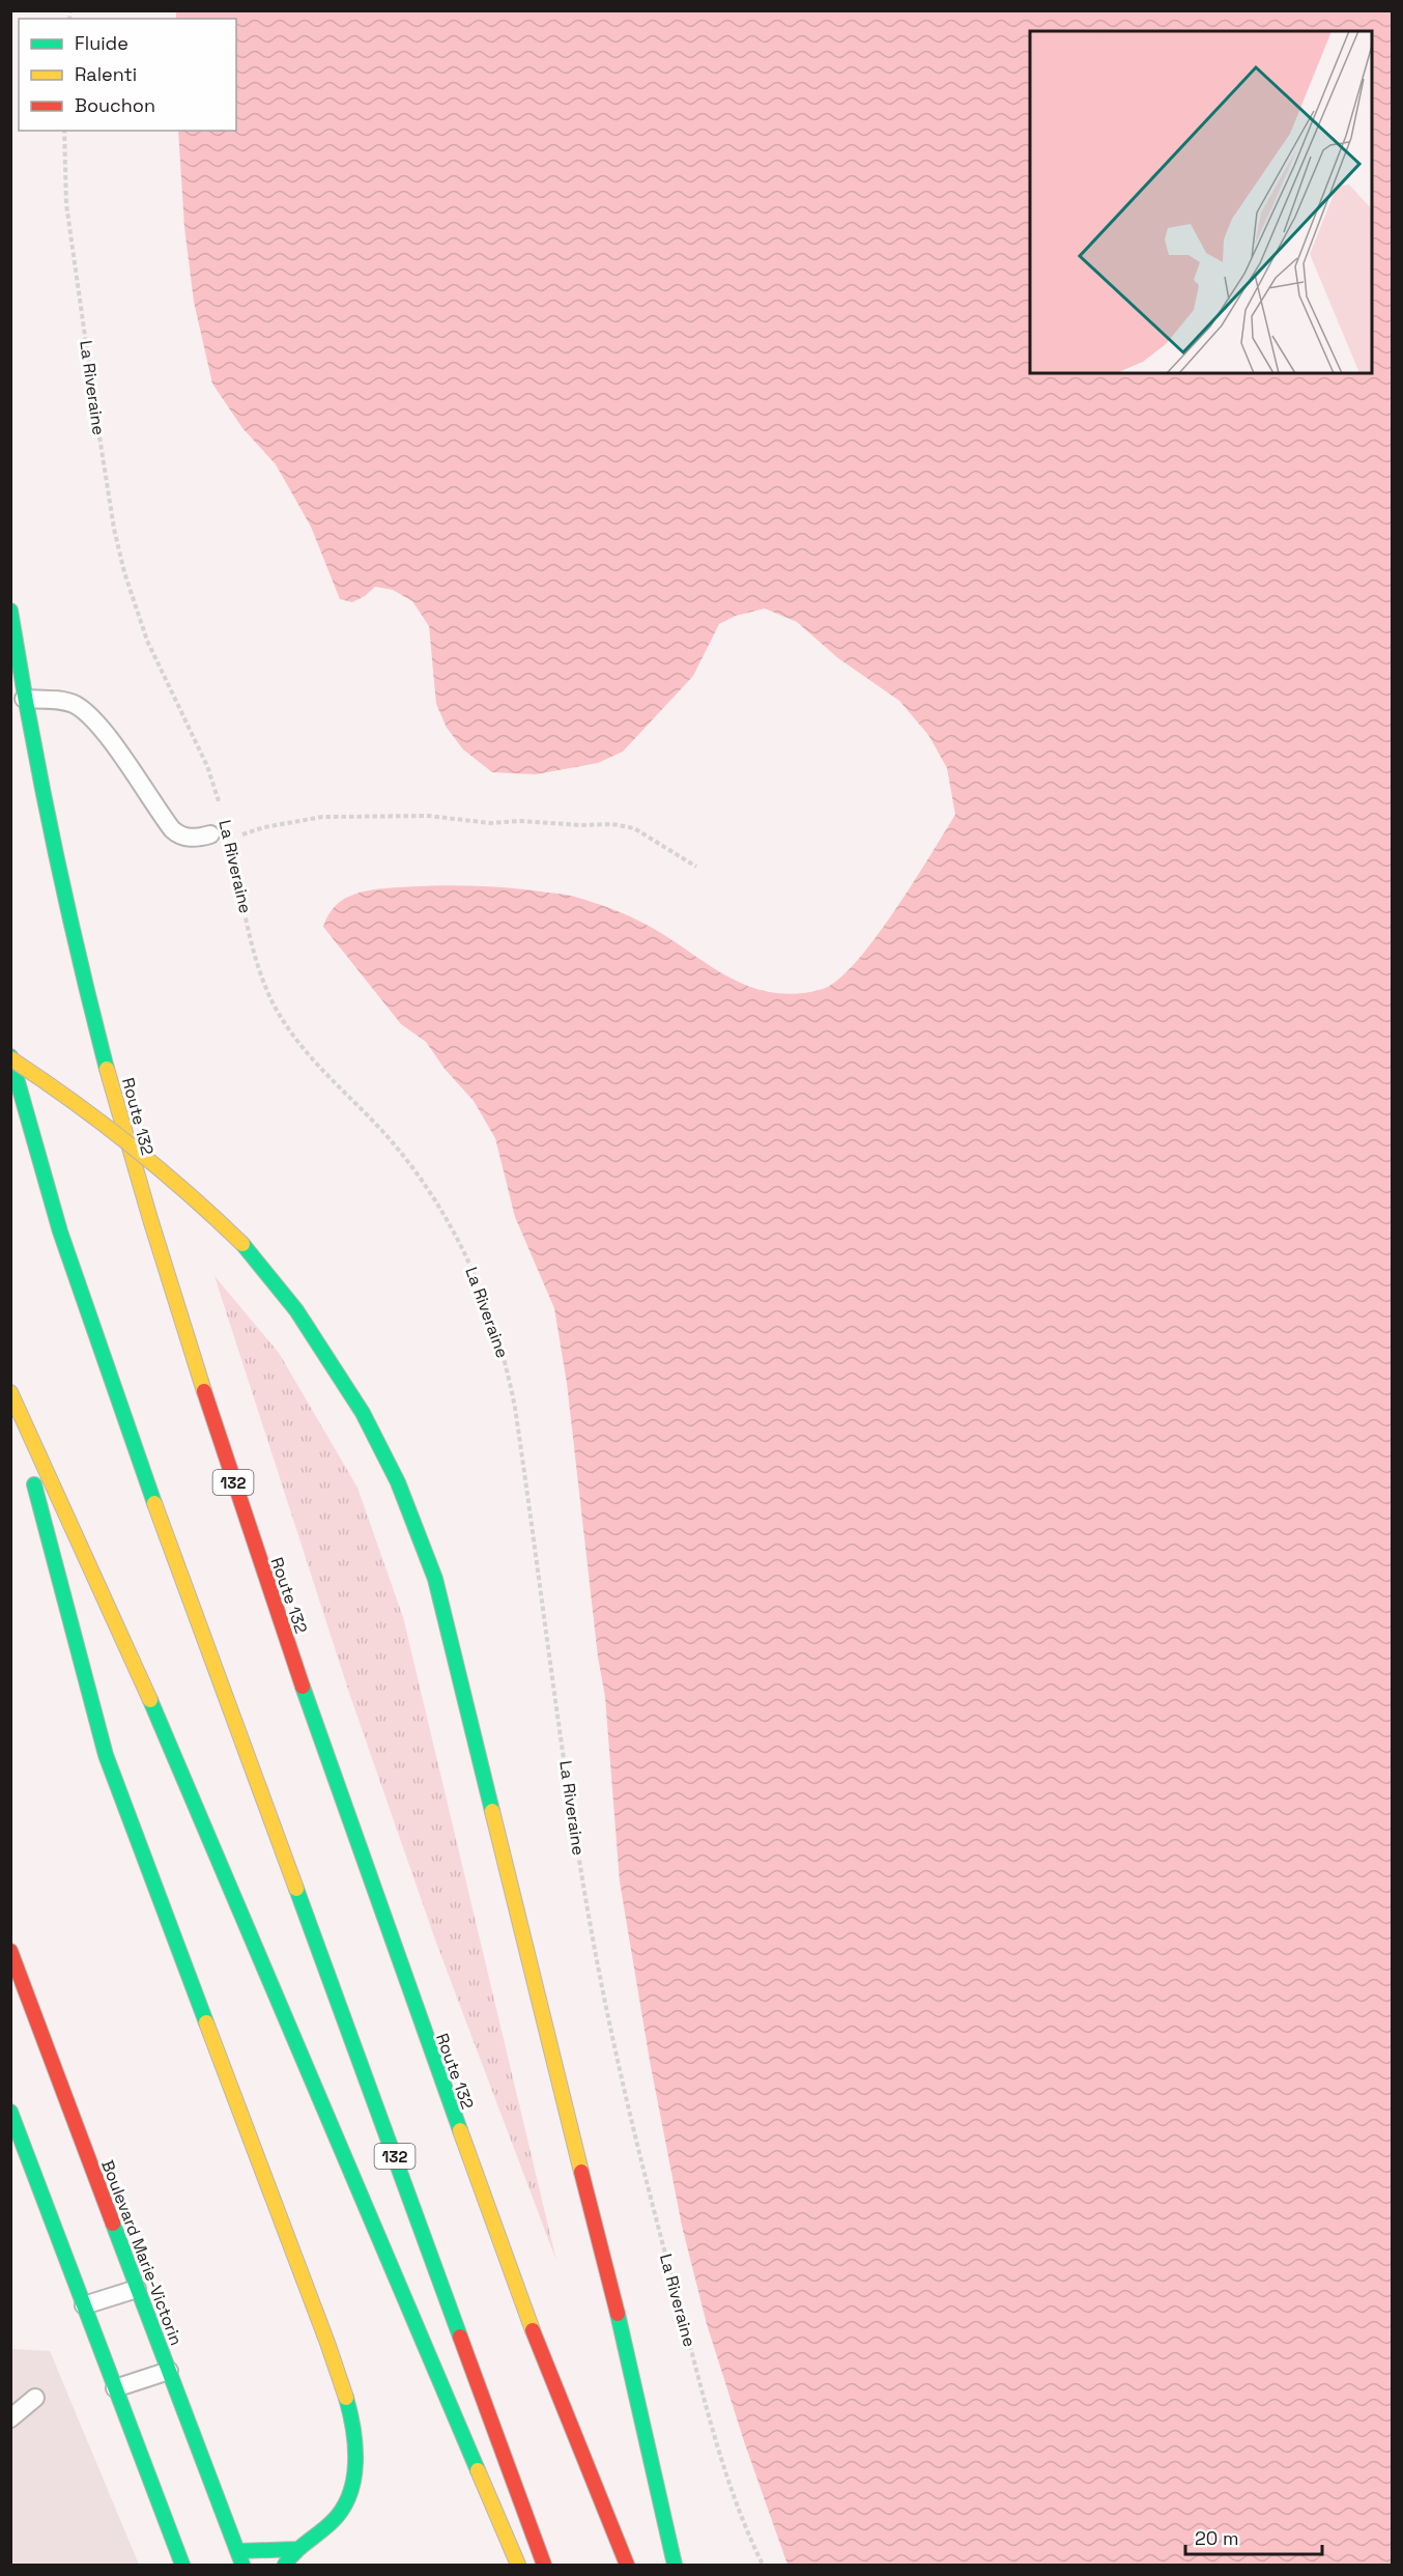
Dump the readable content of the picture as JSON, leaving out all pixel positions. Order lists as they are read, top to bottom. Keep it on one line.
{"streets":{"main road":["Route 132","132","Boulevard Marie-Victorin"],"path":["La Riveraine"]},"legend":["Fluide","Ralenti","Bouchon"],"scale_bar":"20 m"}
